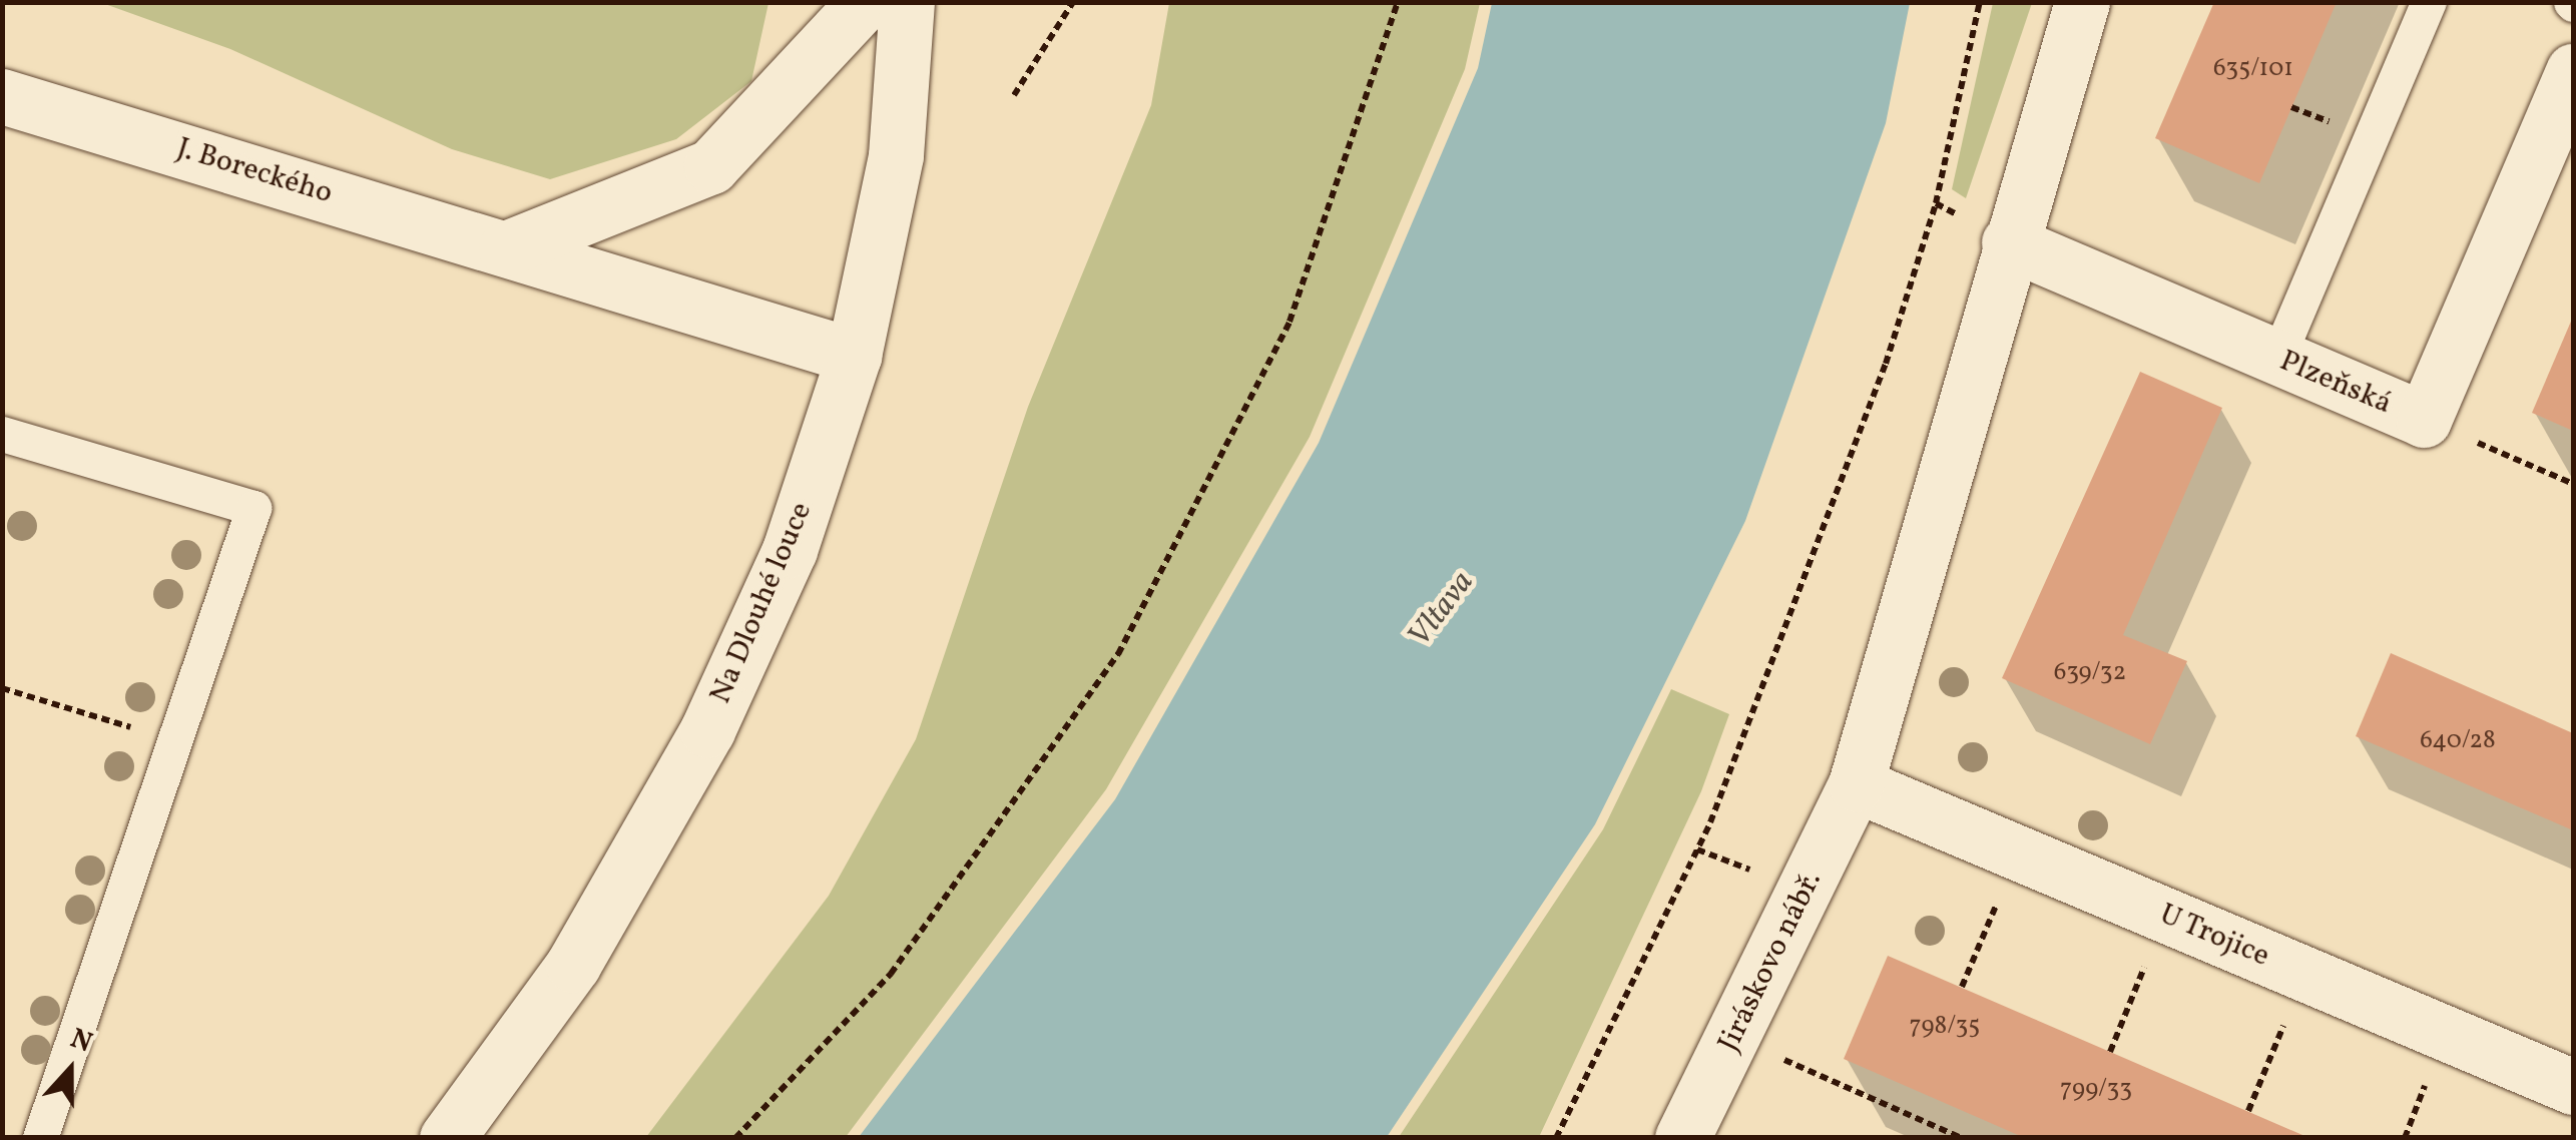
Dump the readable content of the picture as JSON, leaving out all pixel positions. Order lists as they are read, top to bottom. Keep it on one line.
{"streets":{"street":["J. Boreckého","Plzeňská","Na Dlouhé louce","U Trojice","Jiráskovo nábř."]},"crossings":[["J. Boreckého","Na Dlouhé louce"],["U Trojice","Jiráskovo nábř."]],"water":["Vltava"],"house_numbers":["635/101","639/32","640/28","798/35","799/33"],"north":"top"}
